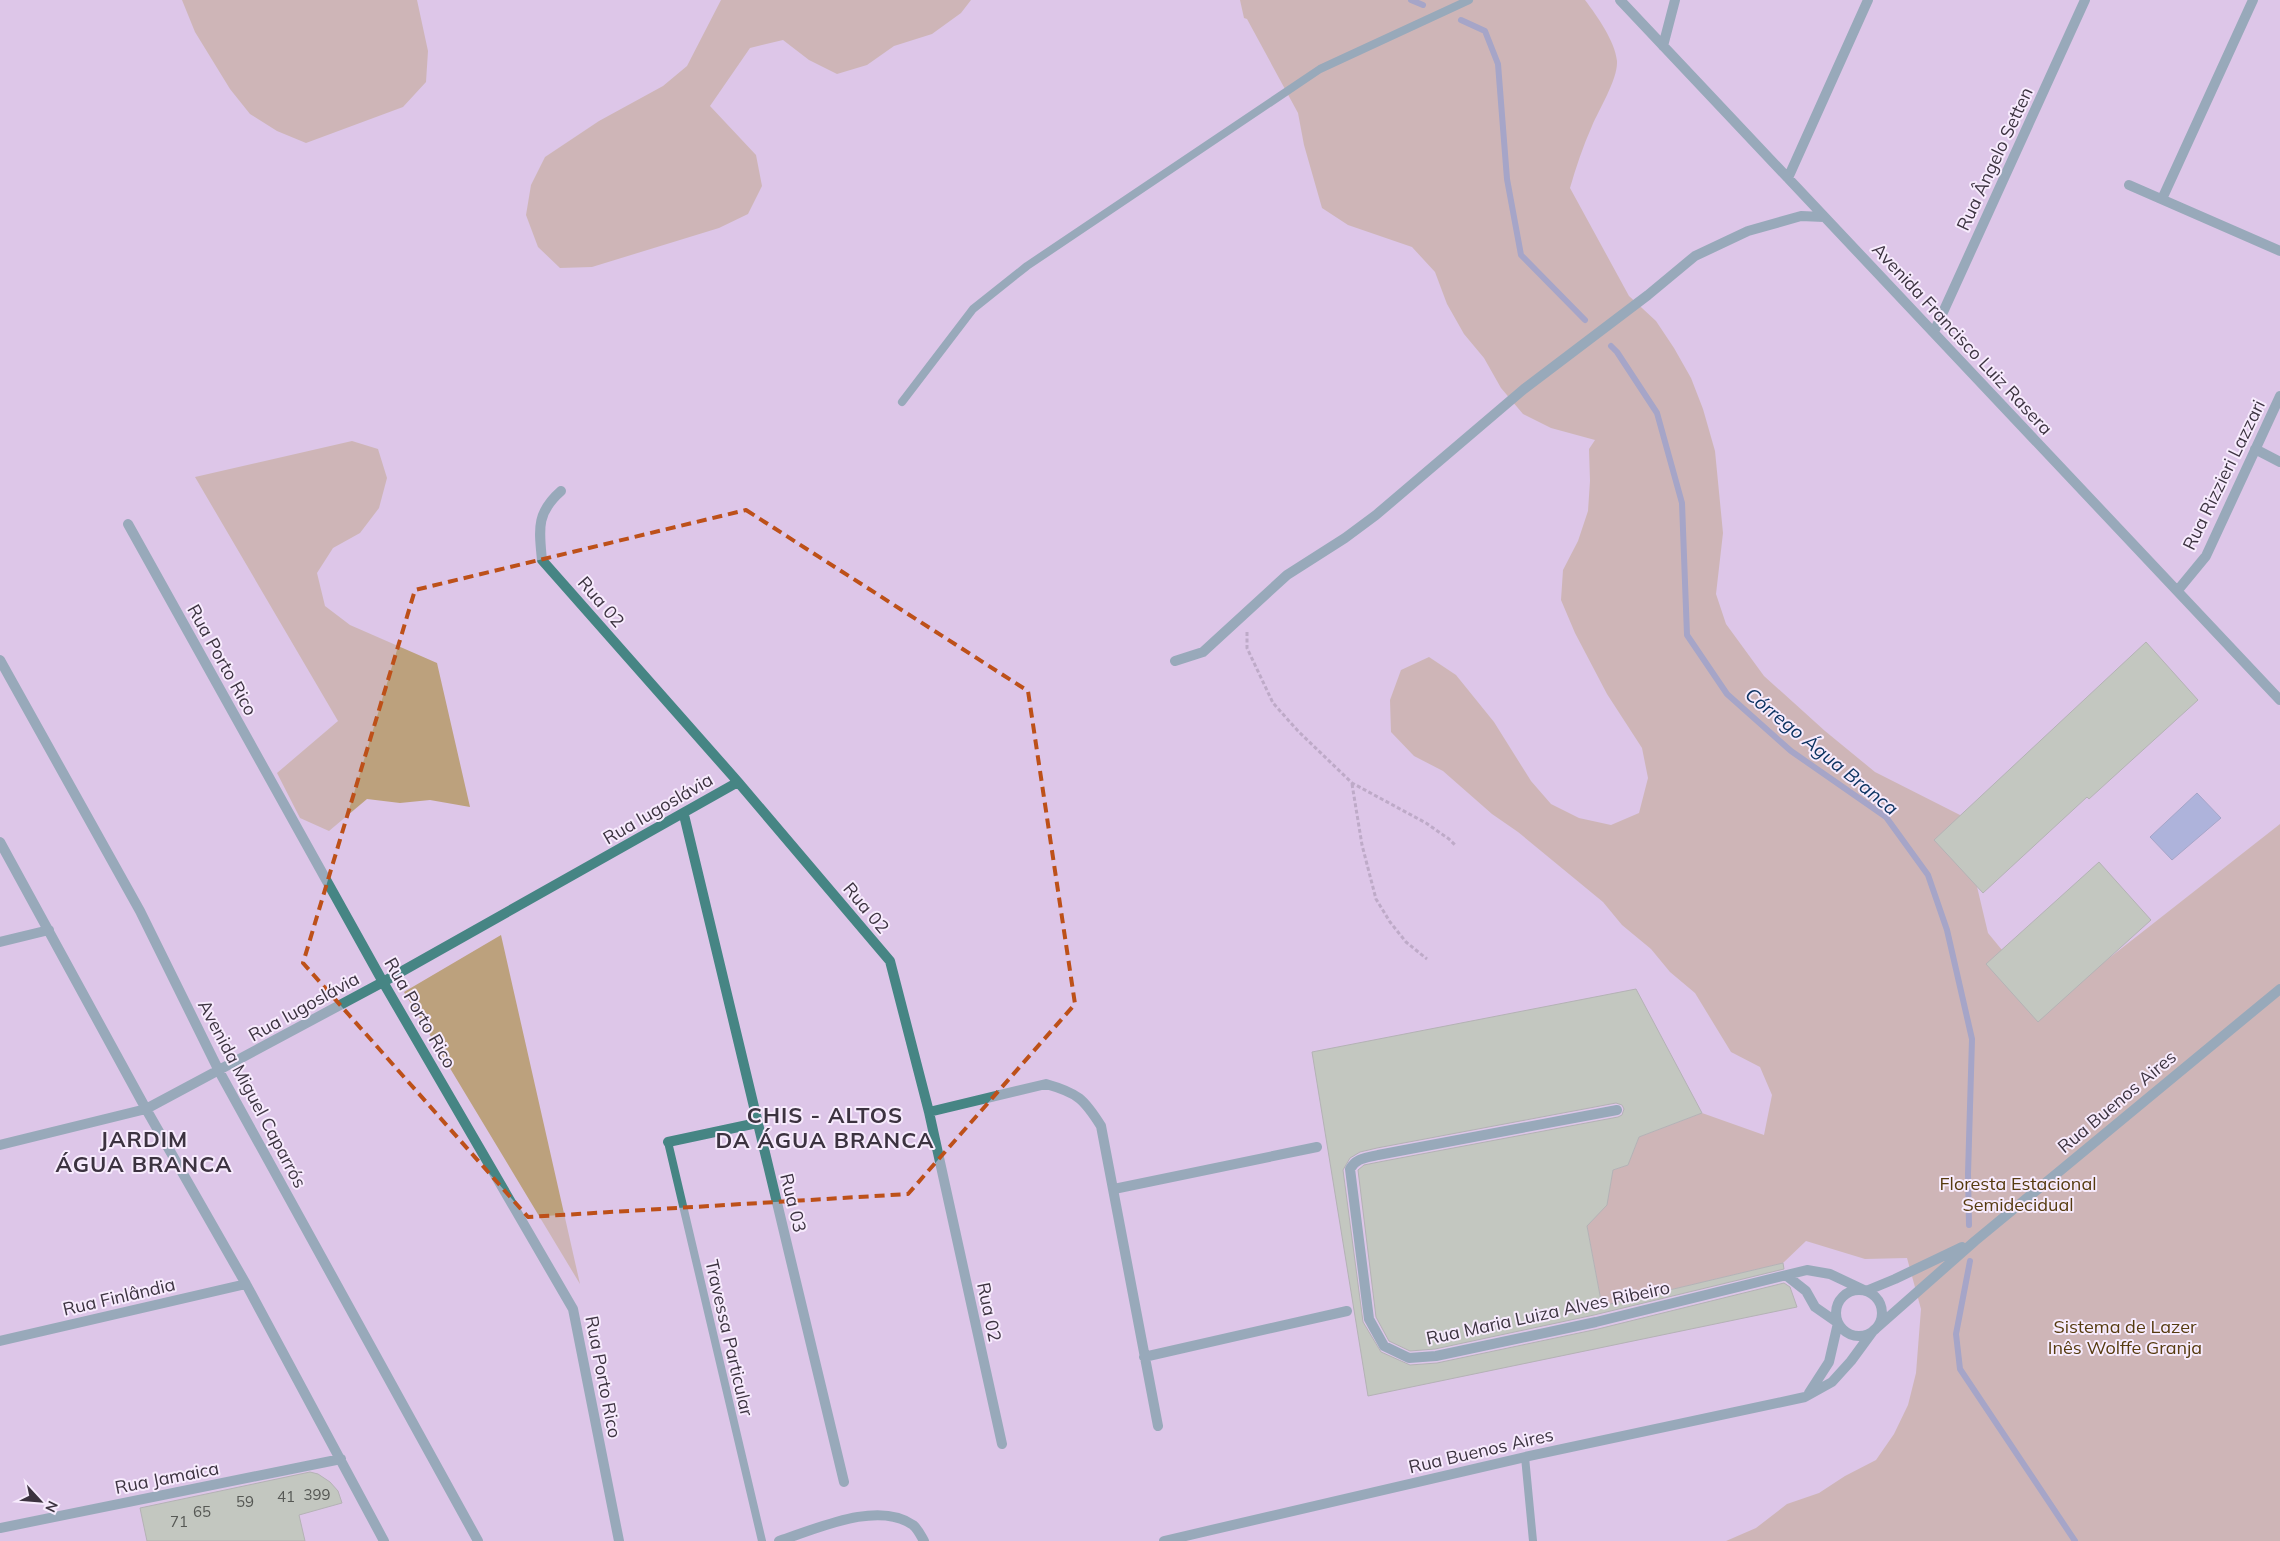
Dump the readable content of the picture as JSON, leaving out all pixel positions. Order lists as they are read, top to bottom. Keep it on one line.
{"streets":{"street":["Rua Ângelo Setten","Avenida Francisco Luiz Rasera","Rua Rizzieri Lazzari","Rua 02","Rua Porto Rico","Rua Iugoslávia","Avenida Miguel Caparrós","Rua Buenos Aires","Rua 03","Rua Finlândia","Rua Maria Luiza Alves Ribeiro","Rua Jamaica"],"lane":["Travessa Particular"]},"crossings":[["Rua Ângelo Setten","Avenida Francisco Luiz Rasera"],["Avenida Francisco Luiz Rasera","Rua Rizzieri Lazzari"],["Rua 02","Rua Iugoslávia"],["Rua Porto Rico","Rua Iugoslávia"],["Rua Iugoslávia","Avenida Miguel Caparrós"],["Rua Iugoslávia","Rua 03"],["Rua Buenos Aires","Rua Maria Luiza Alves Ribeiro"]],"districts":["CHIS - ALTOS DA ÁGUA BRANCA","JARDIM ÁGUA BRANCA"],"water":["Córrego Água Branca"],"parks":["Floresta Estacional Semidecidual","Sistema de Lazer Inês Wolffe Granja"],"house_numbers":["399","41","59","65","71"],"north":"bottom right"}
